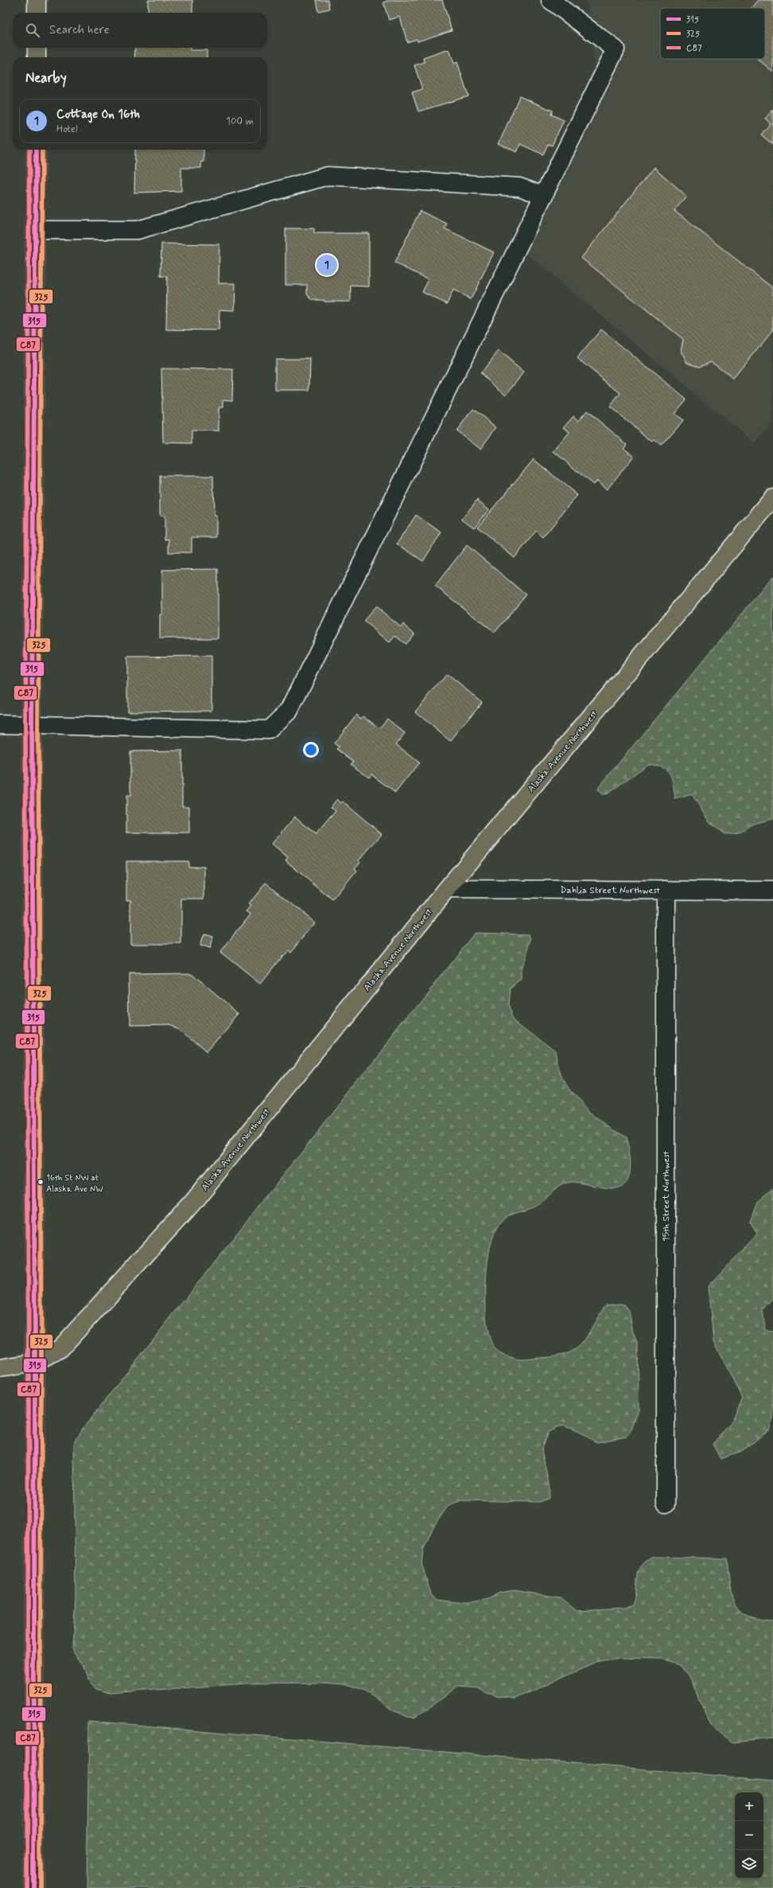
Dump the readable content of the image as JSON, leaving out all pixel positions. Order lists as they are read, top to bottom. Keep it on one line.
{"streets":{"main road":["Alaska Avenue Northwest"],"street":["Dahlia Street Northwest","15th Street Northwest"]},"crossings":[["Alaska Avenue Northwest","Dahlia Street Northwest"],["Dahlia Street Northwest","15th Street Northwest"]],"places":["16th St NW at Alaska Ave NW"],"lines":["transit line 315","transit line 325","transit line C87"],"legend":["315","325","C87"],"page":{"search":"Search here","heading":"Nearby","list":[{"mark":"1","name":"Cottage On 16th","note":"Hotel","value":"100 m"}],"pins":"1","map_buttons":["+","−"]}}
